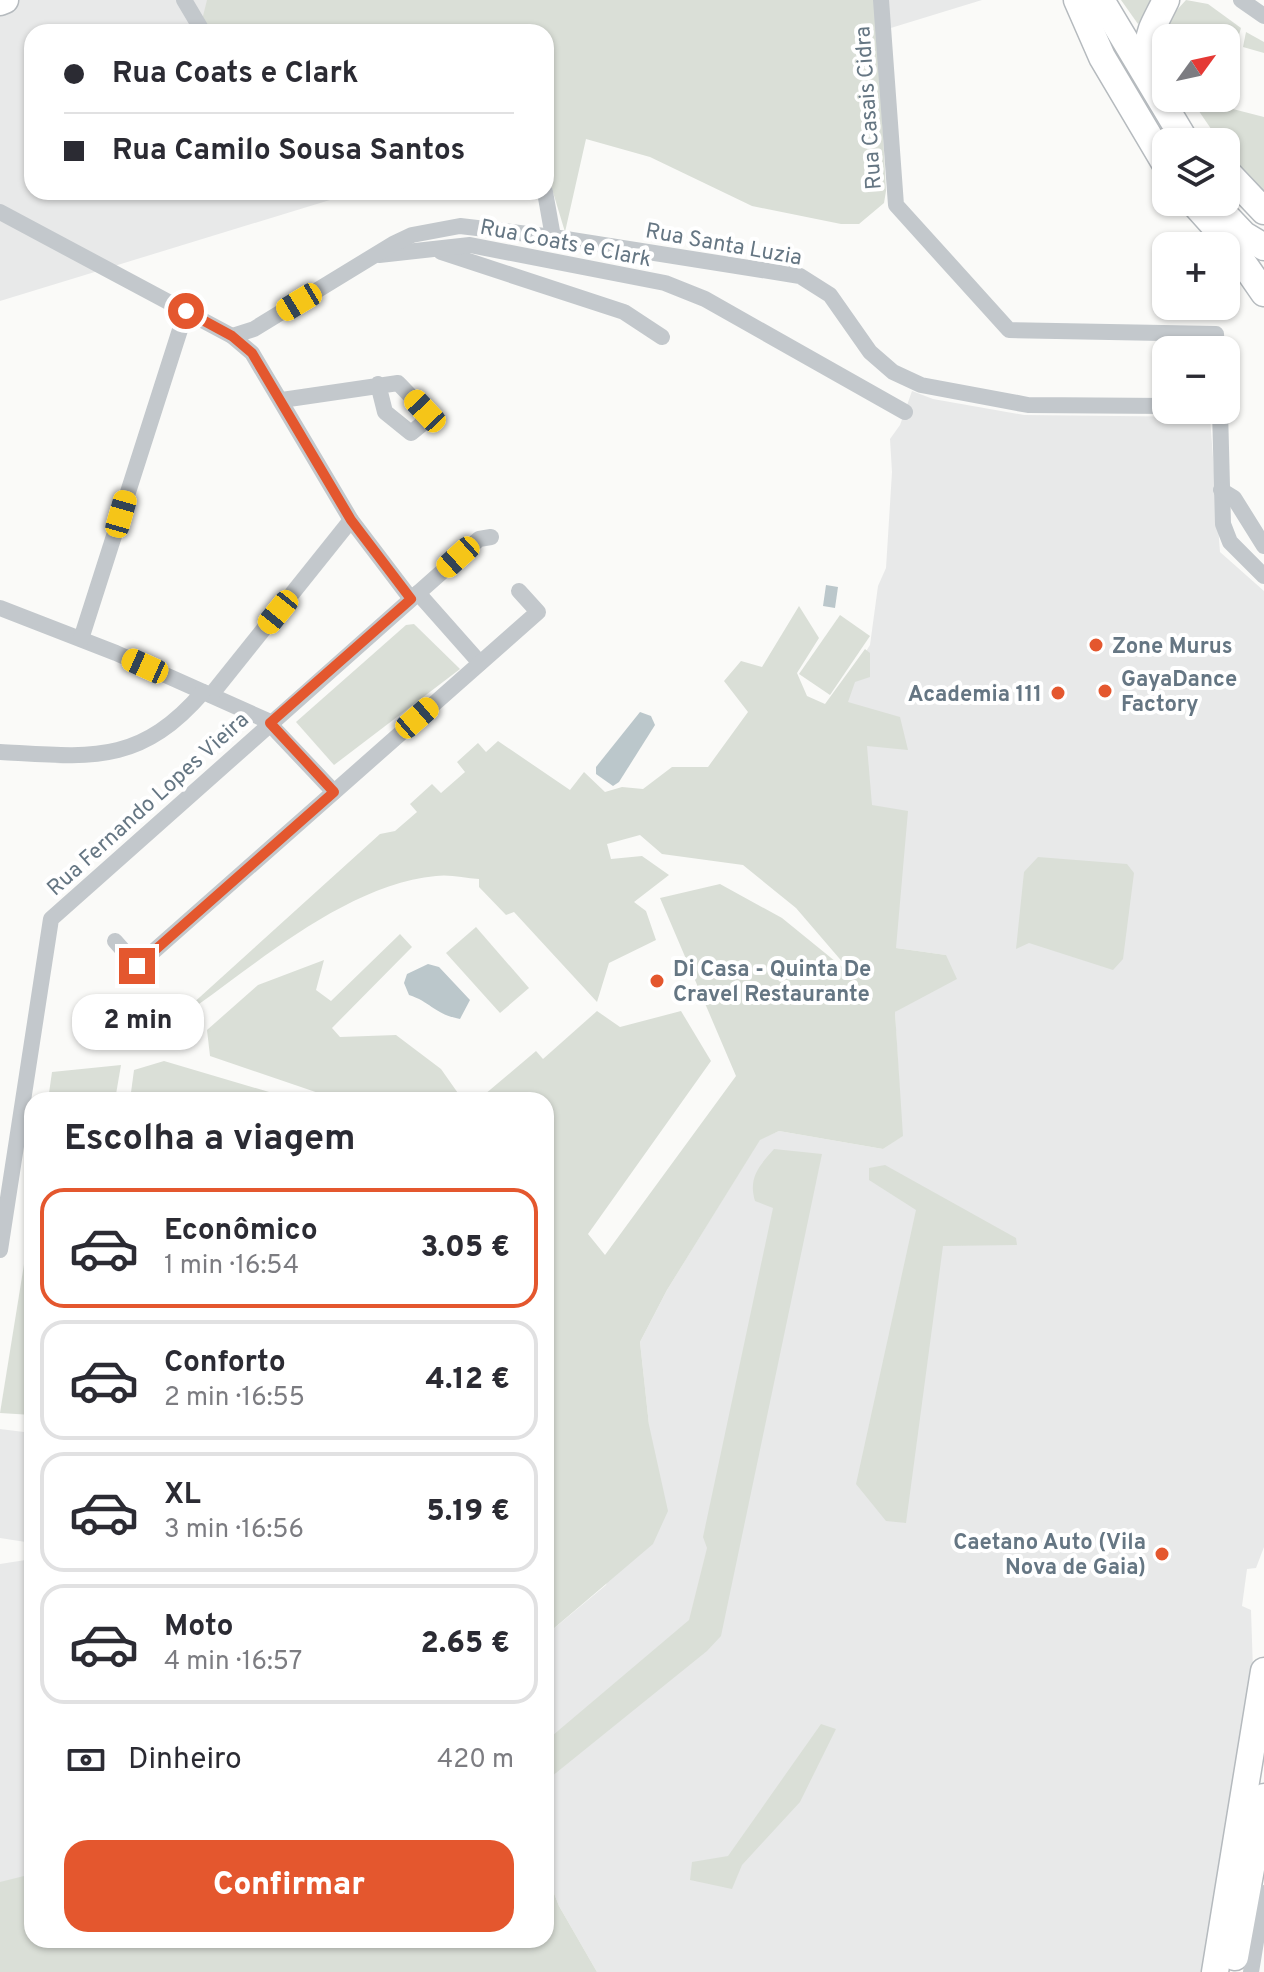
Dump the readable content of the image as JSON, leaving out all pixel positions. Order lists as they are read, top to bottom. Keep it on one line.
{"streets":{"street":["Rua Casais Cidra","Rua Coats e Clark","Rua Santa Luzia","Rua Fernando Lopes Vieira"]},"crossings":[["Rua Coats e Clark","Rua Santa Luzia"]],"places":["Zone Murus","GayaDance Factory","Academia 111","Di Casa - Quinta De Cravel Restaurante","Caetano Auto (Vila Nova de Gaia)"],"north":"top right","page":{"map_buttons":["+","−"],"banner":["Rua Coats e Clark","Rua Camilo Sousa Santos"],"bubble":"2 min","heading":"Escolha a viagem","list":[{"name":"Econômico","note":"1 min · 16:54","value":"3.05 €"},{"name":"Conforto","note":"2 min · 16:55","value":"4.12 €"},{"name":"XL","note":"3 min · 16:56","value":"5.19 €"},{"name":"Moto","note":"4 min · 16:57","value":"2.65 €"}],"pay":["Dinheiro","420 m"],"buttons":"Confirmar"}}
